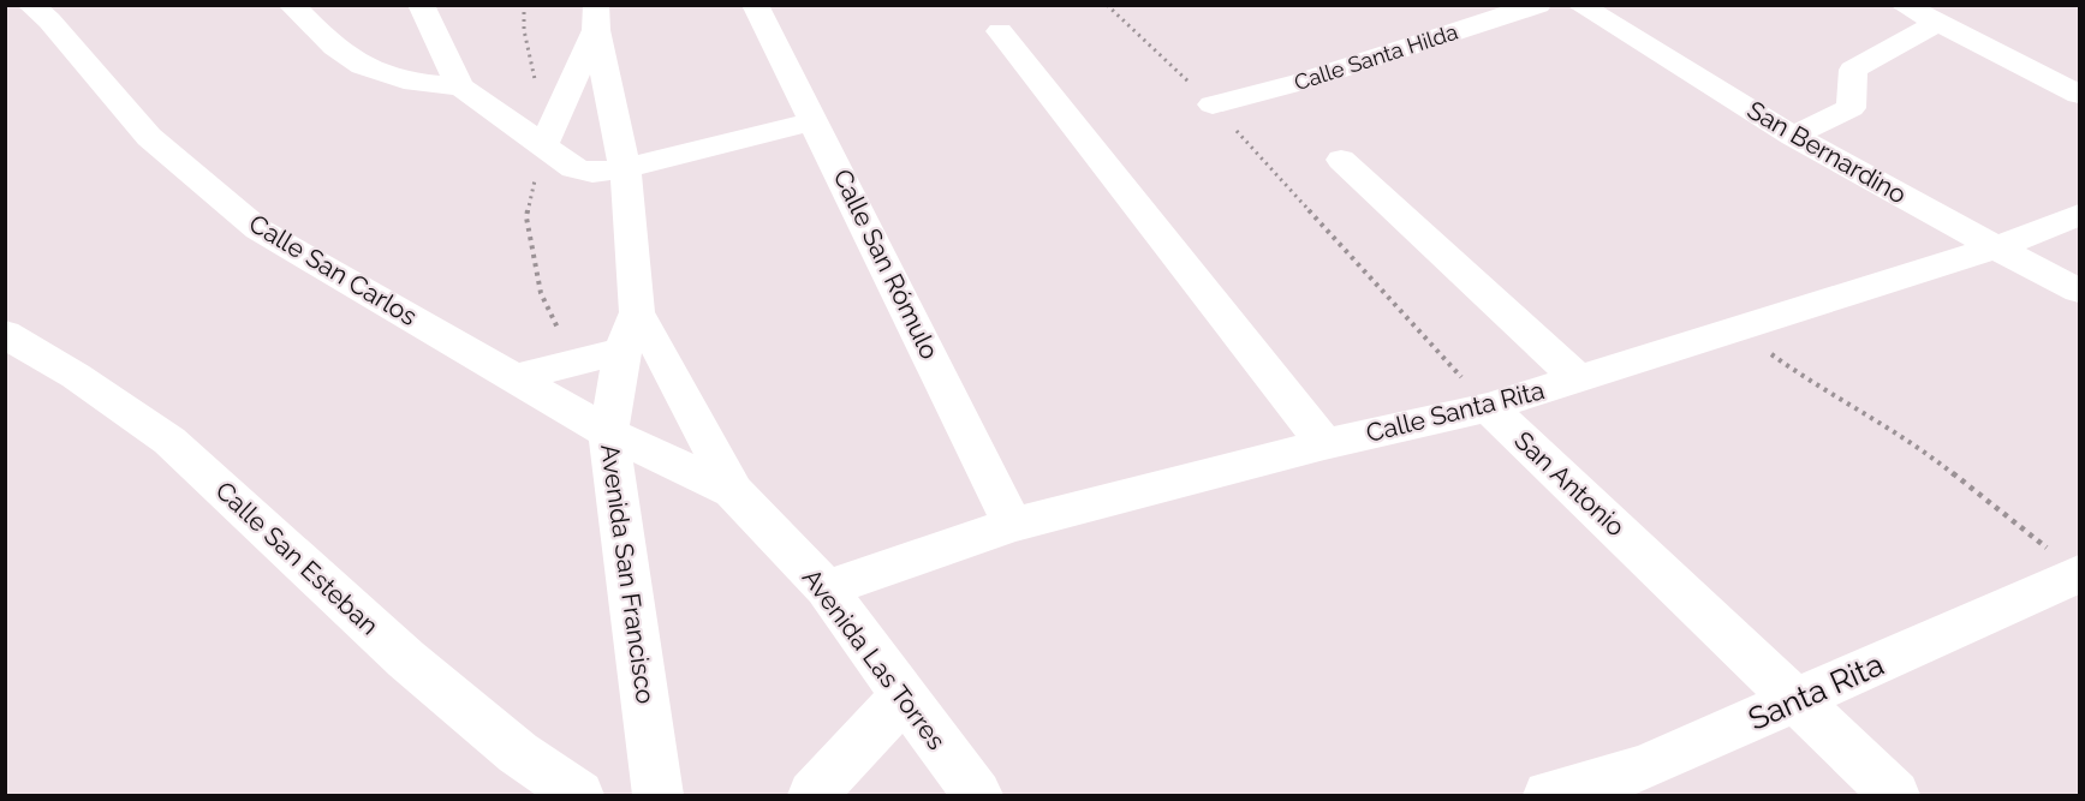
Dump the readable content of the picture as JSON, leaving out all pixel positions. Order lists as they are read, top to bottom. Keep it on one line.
{"streets":{"street":["Calle Santa Hilda","San Bernardino","Calle San Rómulo","Calle San Carlos","Calle Santa Rita","San Antonio","Calle San Esteban","Avenida San Francisco","Avenida Las Torres","Santa Rita"]},"crossings":[["San Bernardino","Calle Santa Rita"],["Calle San Rómulo","Calle Santa Rita"],["Calle San Carlos","Avenida San Francisco"],["Calle San Carlos","Avenida Las Torres"],["Calle Santa Rita","San Antonio"],["Calle Santa Rita","Avenida Las Torres"],["San Antonio","Santa Rita"],["Avenida San Francisco","Avenida Las Torres"]]}
